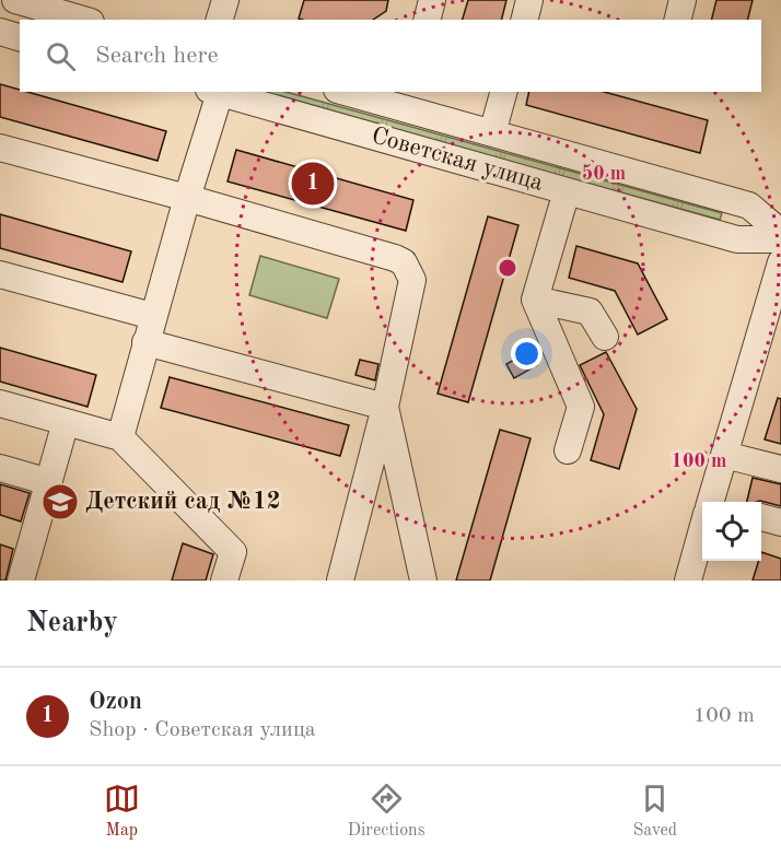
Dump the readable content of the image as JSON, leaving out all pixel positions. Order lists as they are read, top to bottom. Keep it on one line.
{"streets":{"street":["Советская улица"]},"places":{"school or university":["Детский сад №12"]},"page":{"search":"Search here","pins":"1","heading":"Nearby","list":[{"mark":"1","name":"Ozon","note":"Shop · Советская улица","value":"100 m"}],"nav":["Map","Directions","Saved"]},"rings":["50 m","100 m"]}
